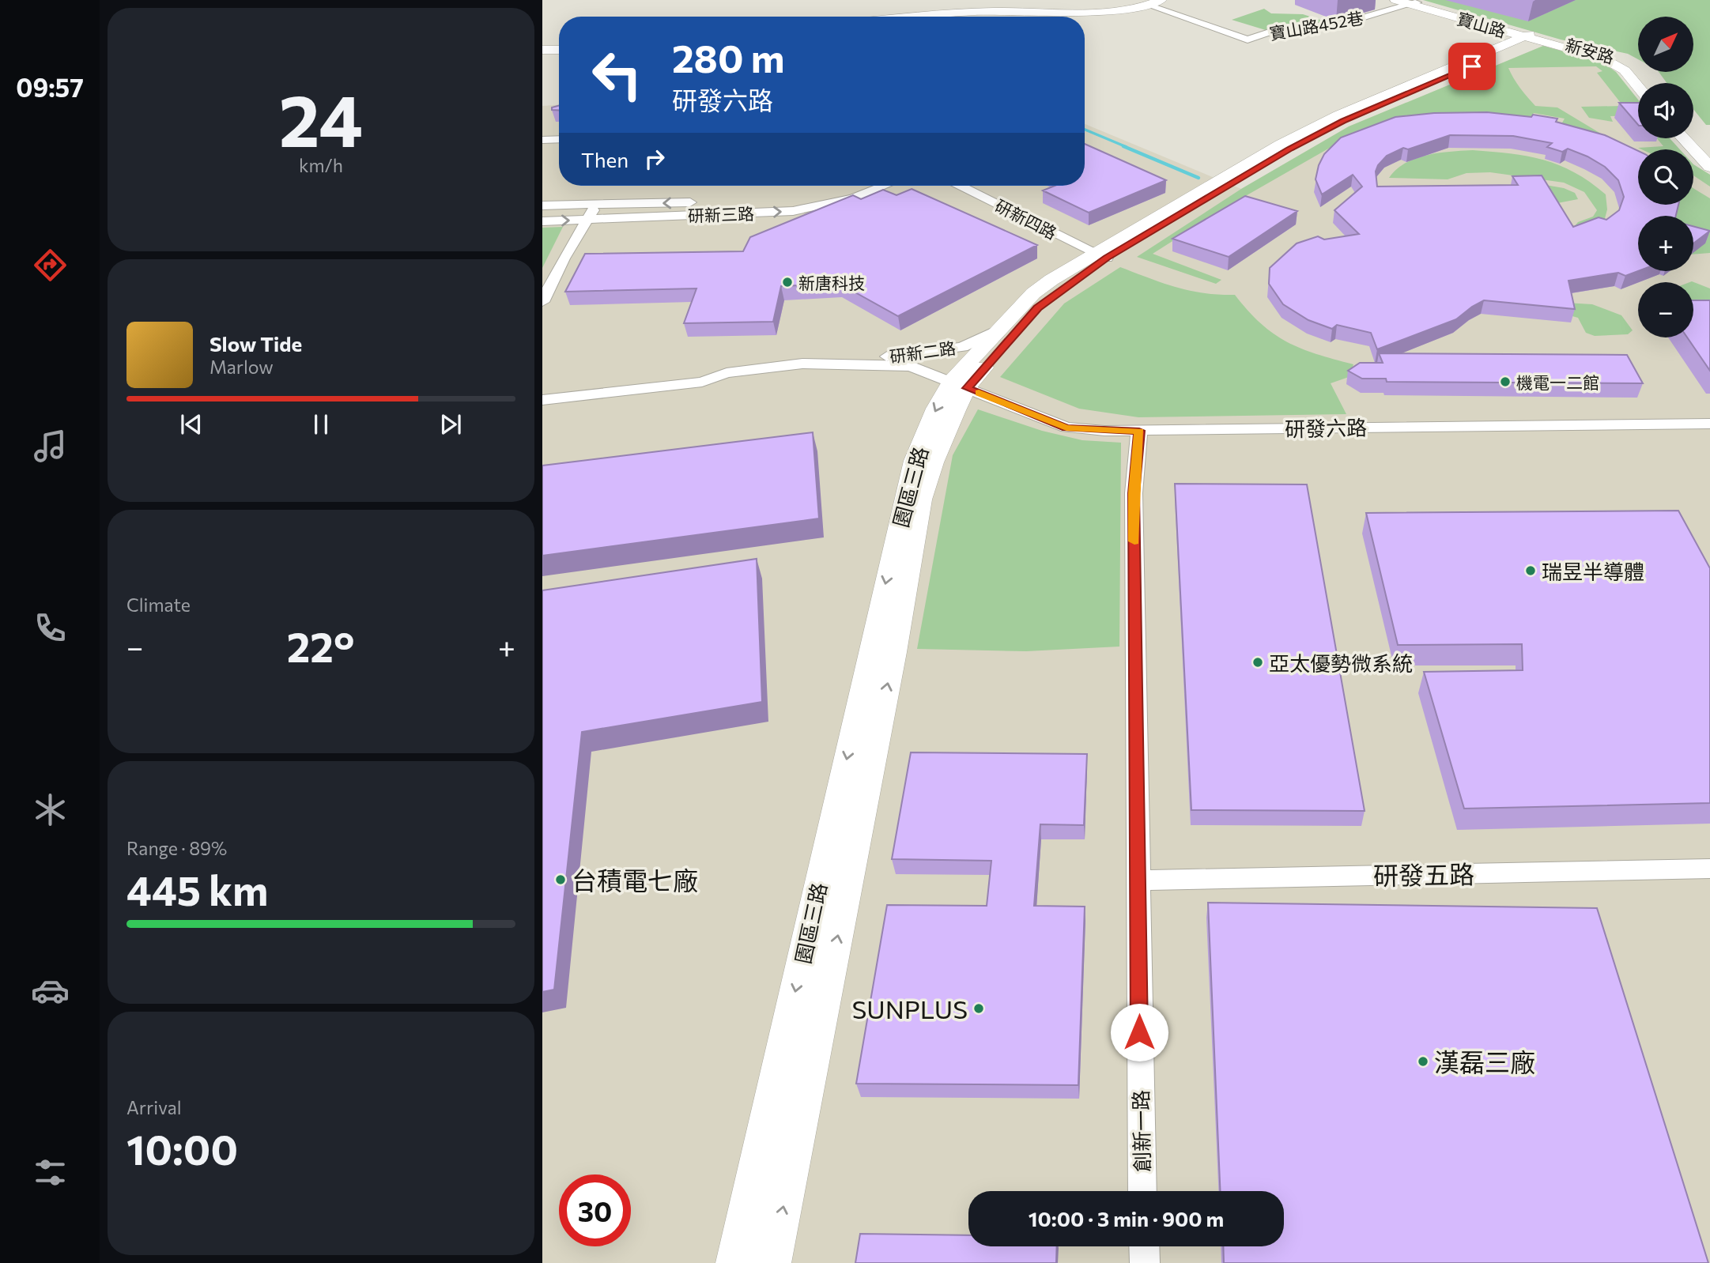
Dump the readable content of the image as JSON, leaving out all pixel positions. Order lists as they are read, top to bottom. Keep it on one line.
{"streets":{"street":["寶山路","寶山路452巷","新安路","研新三路","研新四路","研新二路","研發六路","園區三路","研發五路","創新一路"]},"crossings":[["寶山路","寶山路452巷"],["寶山路","新安路"],["寶山路","園區三路"],["新安路","園區三路"],["研新四路","園區三路"],["研新二路","研發六路"],["研新二路","園區三路"],["研發六路","園區三路"],["研發六路","創新一路"],["研發五路","創新一路"]],"places":["新唐科技","機電一二館","瑞昱半導體","亞太優勢微系統","台積電七廠","SUNPLUS","漢磊三廠"],"north":"top right","page":{"tabs":"09:57","tile":[["24","km/h"],"Climate",["Range · 89%","445 km"],["Arrival","10:00"]],"map_buttons":["+","−"],"turn":["280 m","研發六路"],"then":"Then","song":["Slow Tide","Marlow"],"heat":["−","22°","+"],"limit":"30","trip":"10:00 · 3 min · 900 m"}}
